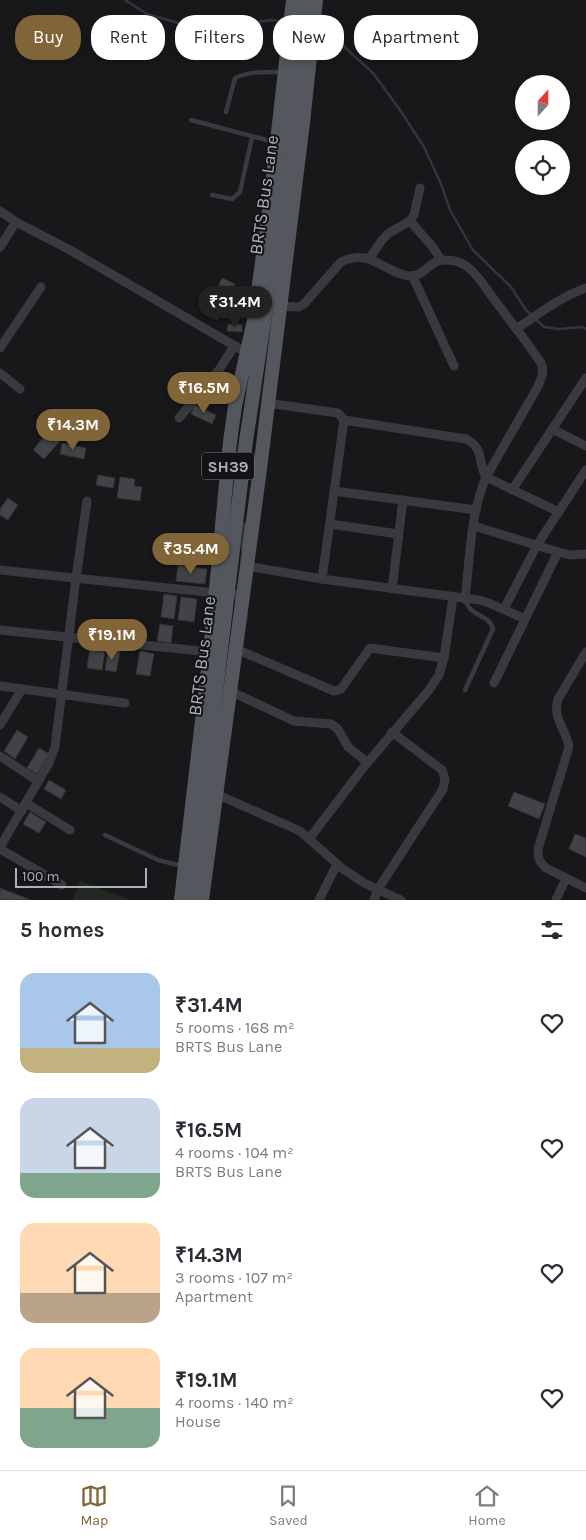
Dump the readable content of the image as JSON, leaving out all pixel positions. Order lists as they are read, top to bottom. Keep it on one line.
{"streets":{"main road":["BRTS Bus Lane","SH39"]},"crossings":[["BRTS Bus Lane","SH39"]],"scale_bar":"100 m","north":"top","page":{"chip":["Buy","Rent","Filters","New","Apartment"],"price":["₹31.4M","₹16.5M","₹14.3M","₹35.4M","₹19.1M"],"scale":"100 m","heading":"5 homes","list":[{"name":"₹31.4M","note":"5 rooms · 168 m² · BRTS Bus Lane"},{"name":"₹16.5M","note":"4 rooms · 104 m² · BRTS Bus Lane"},{"name":"₹14.3M","note":"3 rooms · 107 m² · Apartment"},{"name":"₹19.1M","note":"4 rooms · 140 m² · House"}],"tabs":["Map","Saved","Home"]}}
